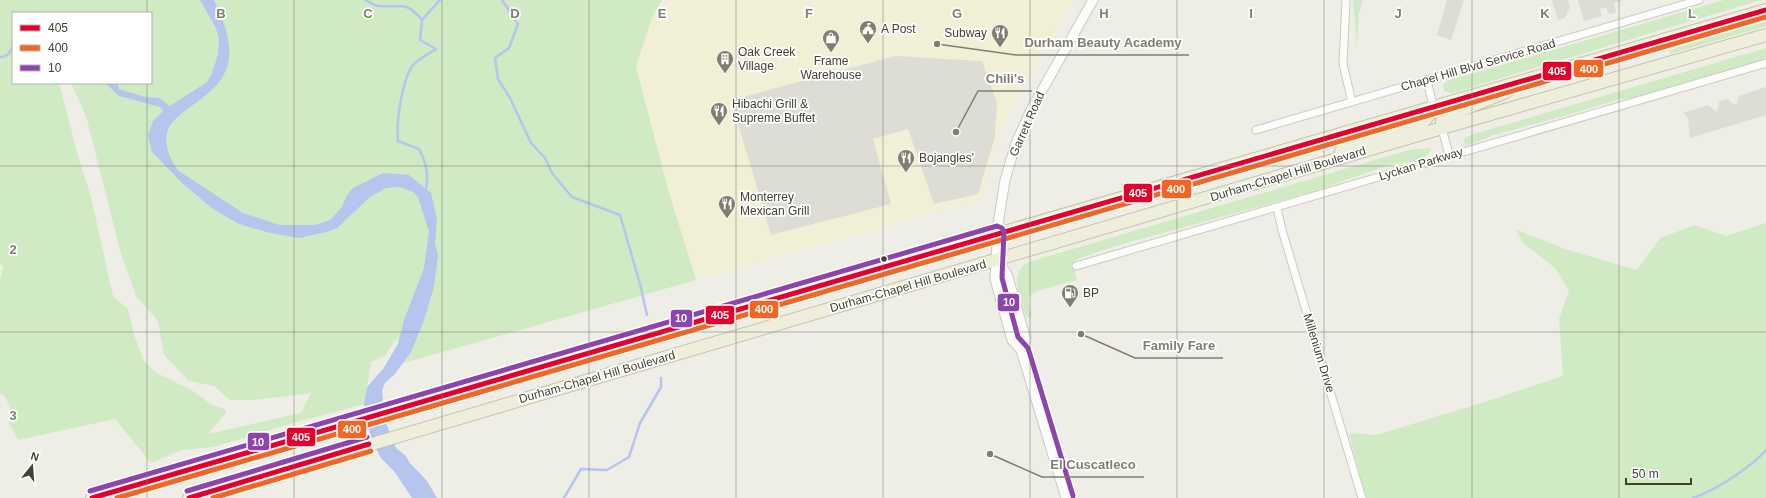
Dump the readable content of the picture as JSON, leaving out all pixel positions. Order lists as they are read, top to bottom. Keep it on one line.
{"streets":{"highway":["Durham-Chapel Hill Boulevard"],"street":["Chapel Hill Blvd Service Road","Garrett Road","Lyckan Parkway","Millenium Drive"]},"crossings":[["Garrett Road","Durham-Chapel Hill Boulevard"],["Lyckan Parkway","Millenium Drive"]],"places":{"other":["Durham Beauty Academy","Chili's","Family Fare","El Cuscatleco"],"public building":["A Post"],"restaurant":["Subway","Hibachi Grill & Supreme Buffet","Bojangles'","Monterrey Mexican Grill"],"shop":["Frame Warehouse"],"building":["Oak Creek Village"],"fuel station":["BP"]},"lines":["transit line 405","transit line 400","transit line 10"],"legend":["405","400","10"],"scale_bar":"50 m","north":"top","grid":{"columns":["B","C","D","E","F","G","H","I","J","K","L"],"rows":["2","3"]}}
